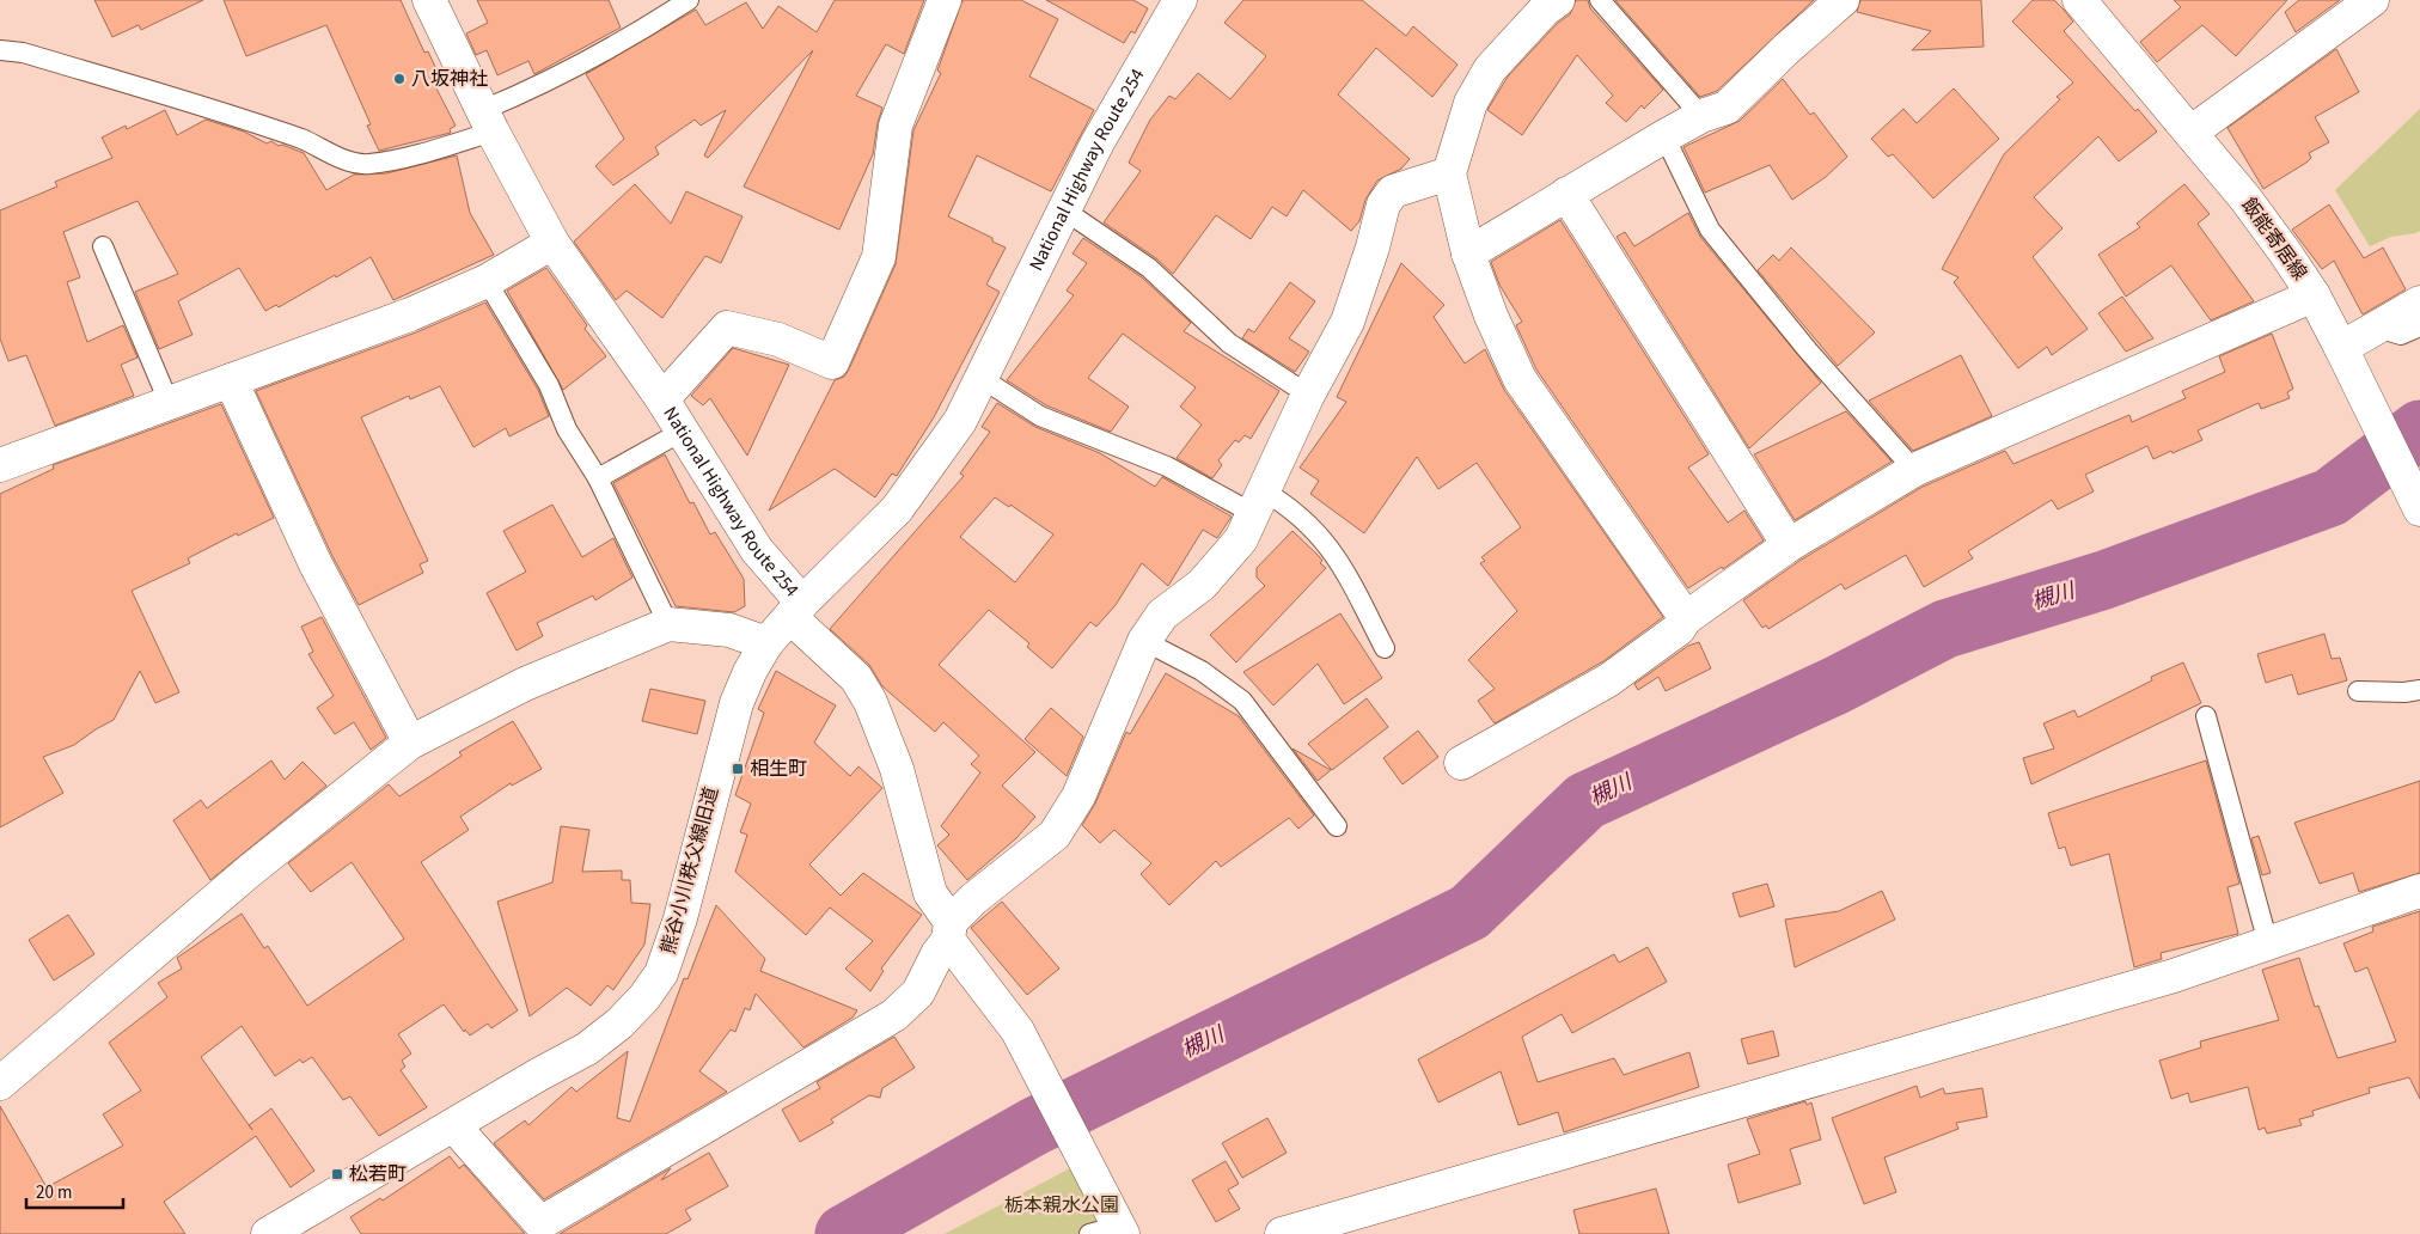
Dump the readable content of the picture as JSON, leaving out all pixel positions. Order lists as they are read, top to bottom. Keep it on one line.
{"streets":{"main road":["National Highway Route 254","飯能寄居線","熊谷小川秩父線旧道"]},"crossings":[["National Highway Route 254","熊谷小川秩父線旧道"]],"water":["槻川"],"parks":["栃本親水公園"],"places":{"other":["八坂神社"],"transit":["相生町","松若町"]},"scale_bar":"20 m"}
